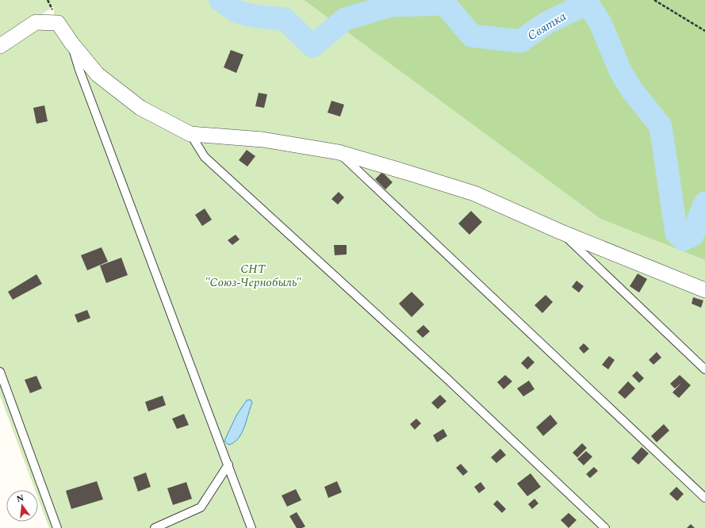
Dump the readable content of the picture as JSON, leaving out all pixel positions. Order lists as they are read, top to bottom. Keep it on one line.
{"water":["Святка"],"parks":["СНТ \"Союз-Чернобыль\""],"north":"top"}
